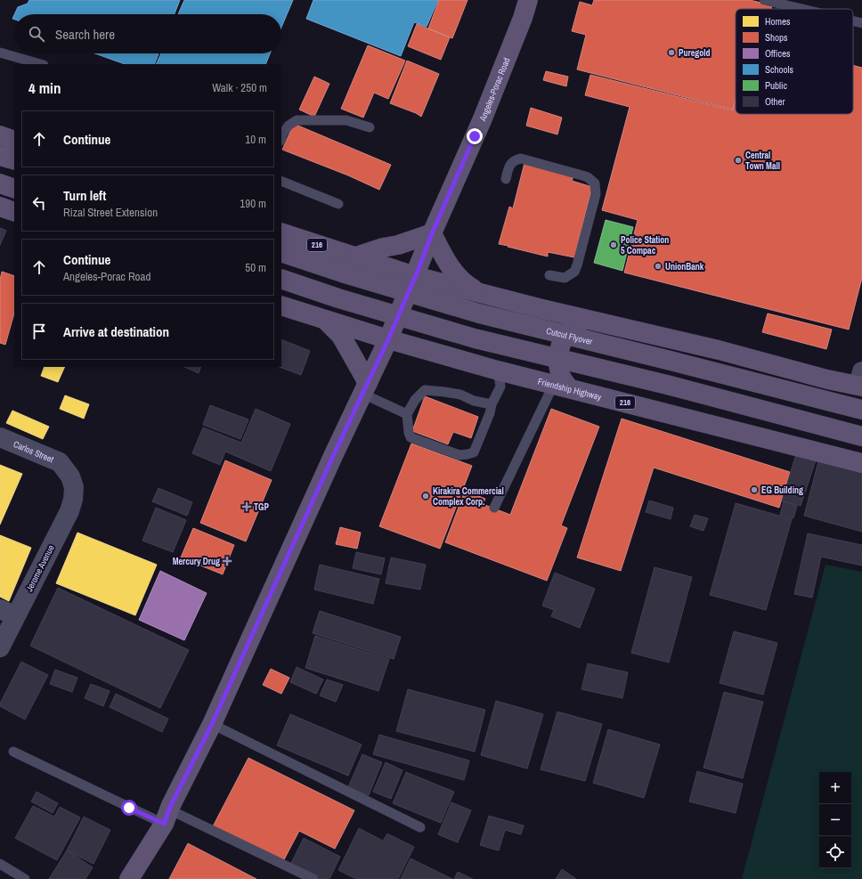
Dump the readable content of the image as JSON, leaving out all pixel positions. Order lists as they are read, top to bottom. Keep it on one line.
{"streets":{"main road":["Angeles-Porac Road","216","Cutcut Flyover","Friendship Highway"],"street":["Carlos Street","Jerome Avenue"]},"crossings":[["Angeles-Porac Road","216"],["Angeles-Porac Road","Friendship Highway"],["Carlos Street","Jerome Avenue"]],"places":{"other":["Puregold","Central Town Mall","Police Station 5 Compac","UnionBank","EG Building","Kirakira Commercial Complex Corp."],"health":["TGP","Mercury Drug"]},"legend":["Homes","Shops","Offices","Schools","Public","Other"],"page":{"search":"Search here","heading":["4 min","Walk · 250 m"],"list":[["Continue","10 m"],["Turn left","Rizal Street Extension","190 m"],["Continue","Angeles-Porac Road","50 m"],"Arrive at destination"],"map_buttons":["+","−"]}}
